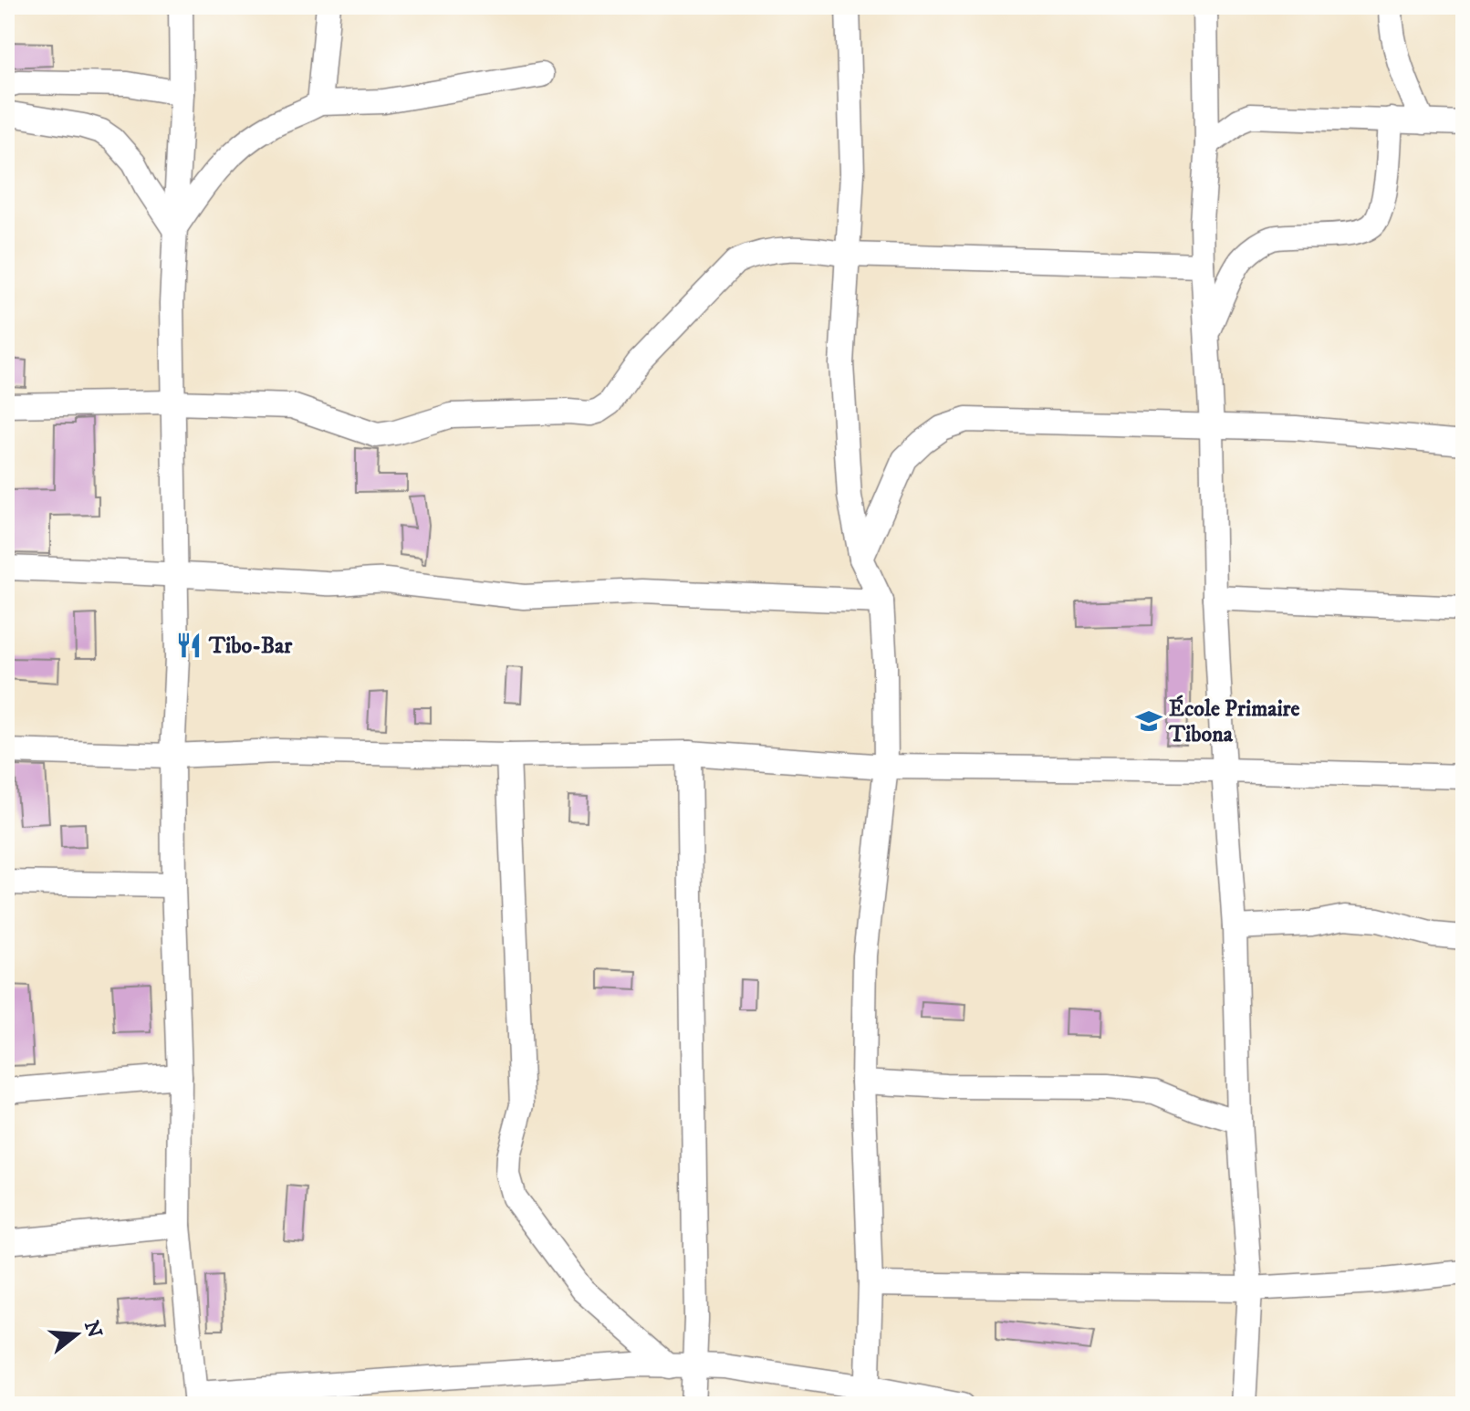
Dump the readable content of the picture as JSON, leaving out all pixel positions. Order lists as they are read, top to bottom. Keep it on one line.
{"places":{"restaurant":["Tibo-Bar"],"school or university":["École Primaire Tibona"]},"north":"right"}
